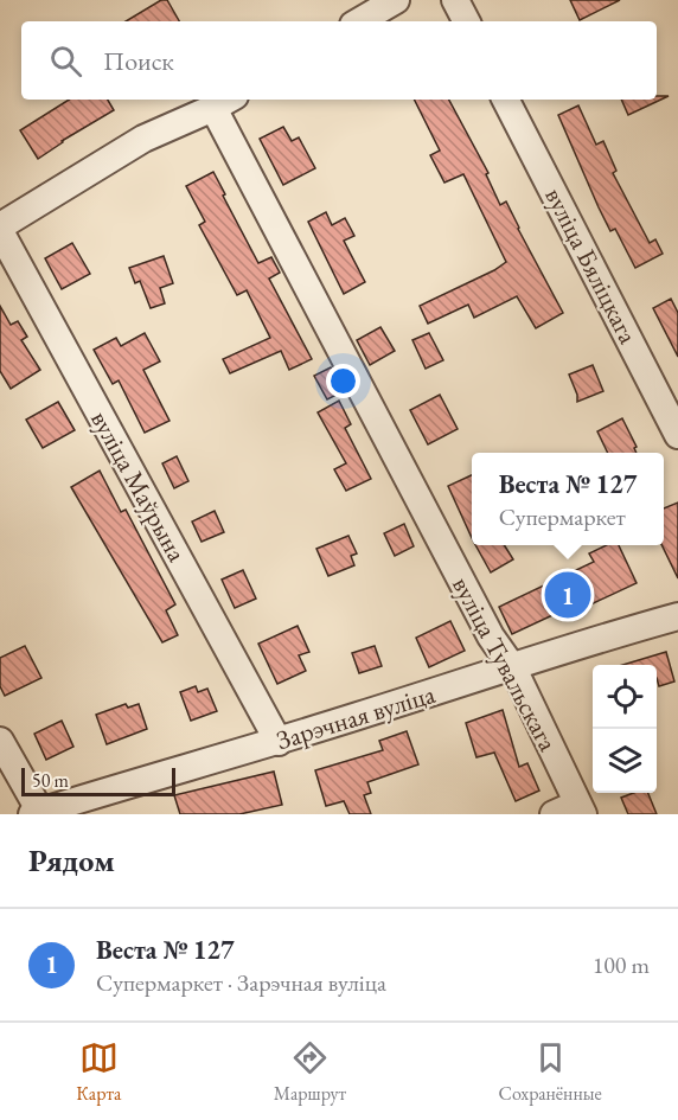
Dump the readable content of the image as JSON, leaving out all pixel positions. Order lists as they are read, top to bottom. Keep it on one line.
{"streets":{"street":["вуліца Бяліцкага","вуліца Маўрына","вуліца Тувальскага","Зарэчная вуліца"]},"crossings":[["вуліца Маўрына","Зарэчная вуліца"],["вуліца Тувальскага","Зарэчная вуліца"]],"scale_bar":"50 m","page":{"search":"Поиск","popup":["Веста № 127","Супермаркет"],"pins":"1","scale":"50 m","heading":"Рядом","list":[{"mark":"1","name":"Веста № 127","note":"Супермаркет · Зарэчная вуліца","value":"100 m"}],"nav":["Карта","Маршрут","Сохранённые"]}}
